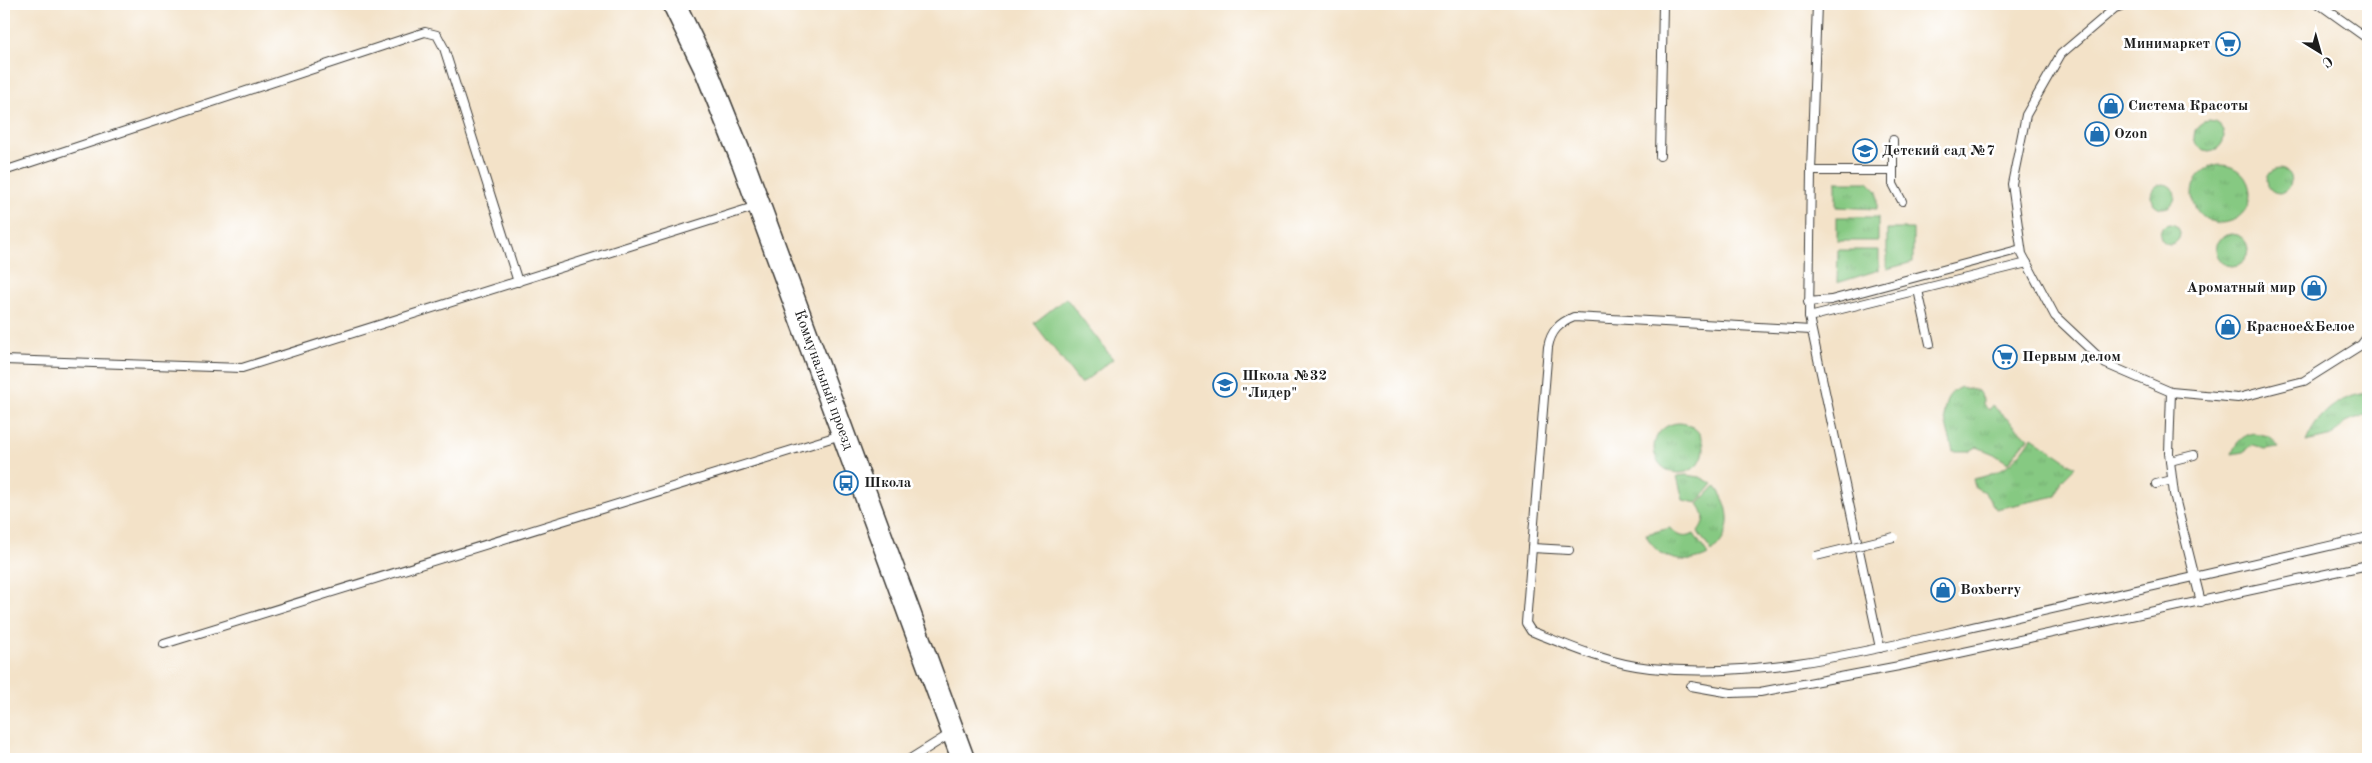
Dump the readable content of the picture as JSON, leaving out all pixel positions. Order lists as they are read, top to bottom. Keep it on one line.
{"streets":{"street":["Коммунальный проезд"]},"places":{"supermarket":["Минимаркет","Первым делом"],"shop":["Система Красоты","Ozon","Ароматный мир","Красное&Белое","Boxberry"],"school or university":["Детский сад №7","Школа №32 \"Лидер\""],"bus stop":["Школа"]},"north":"bottom right"}
